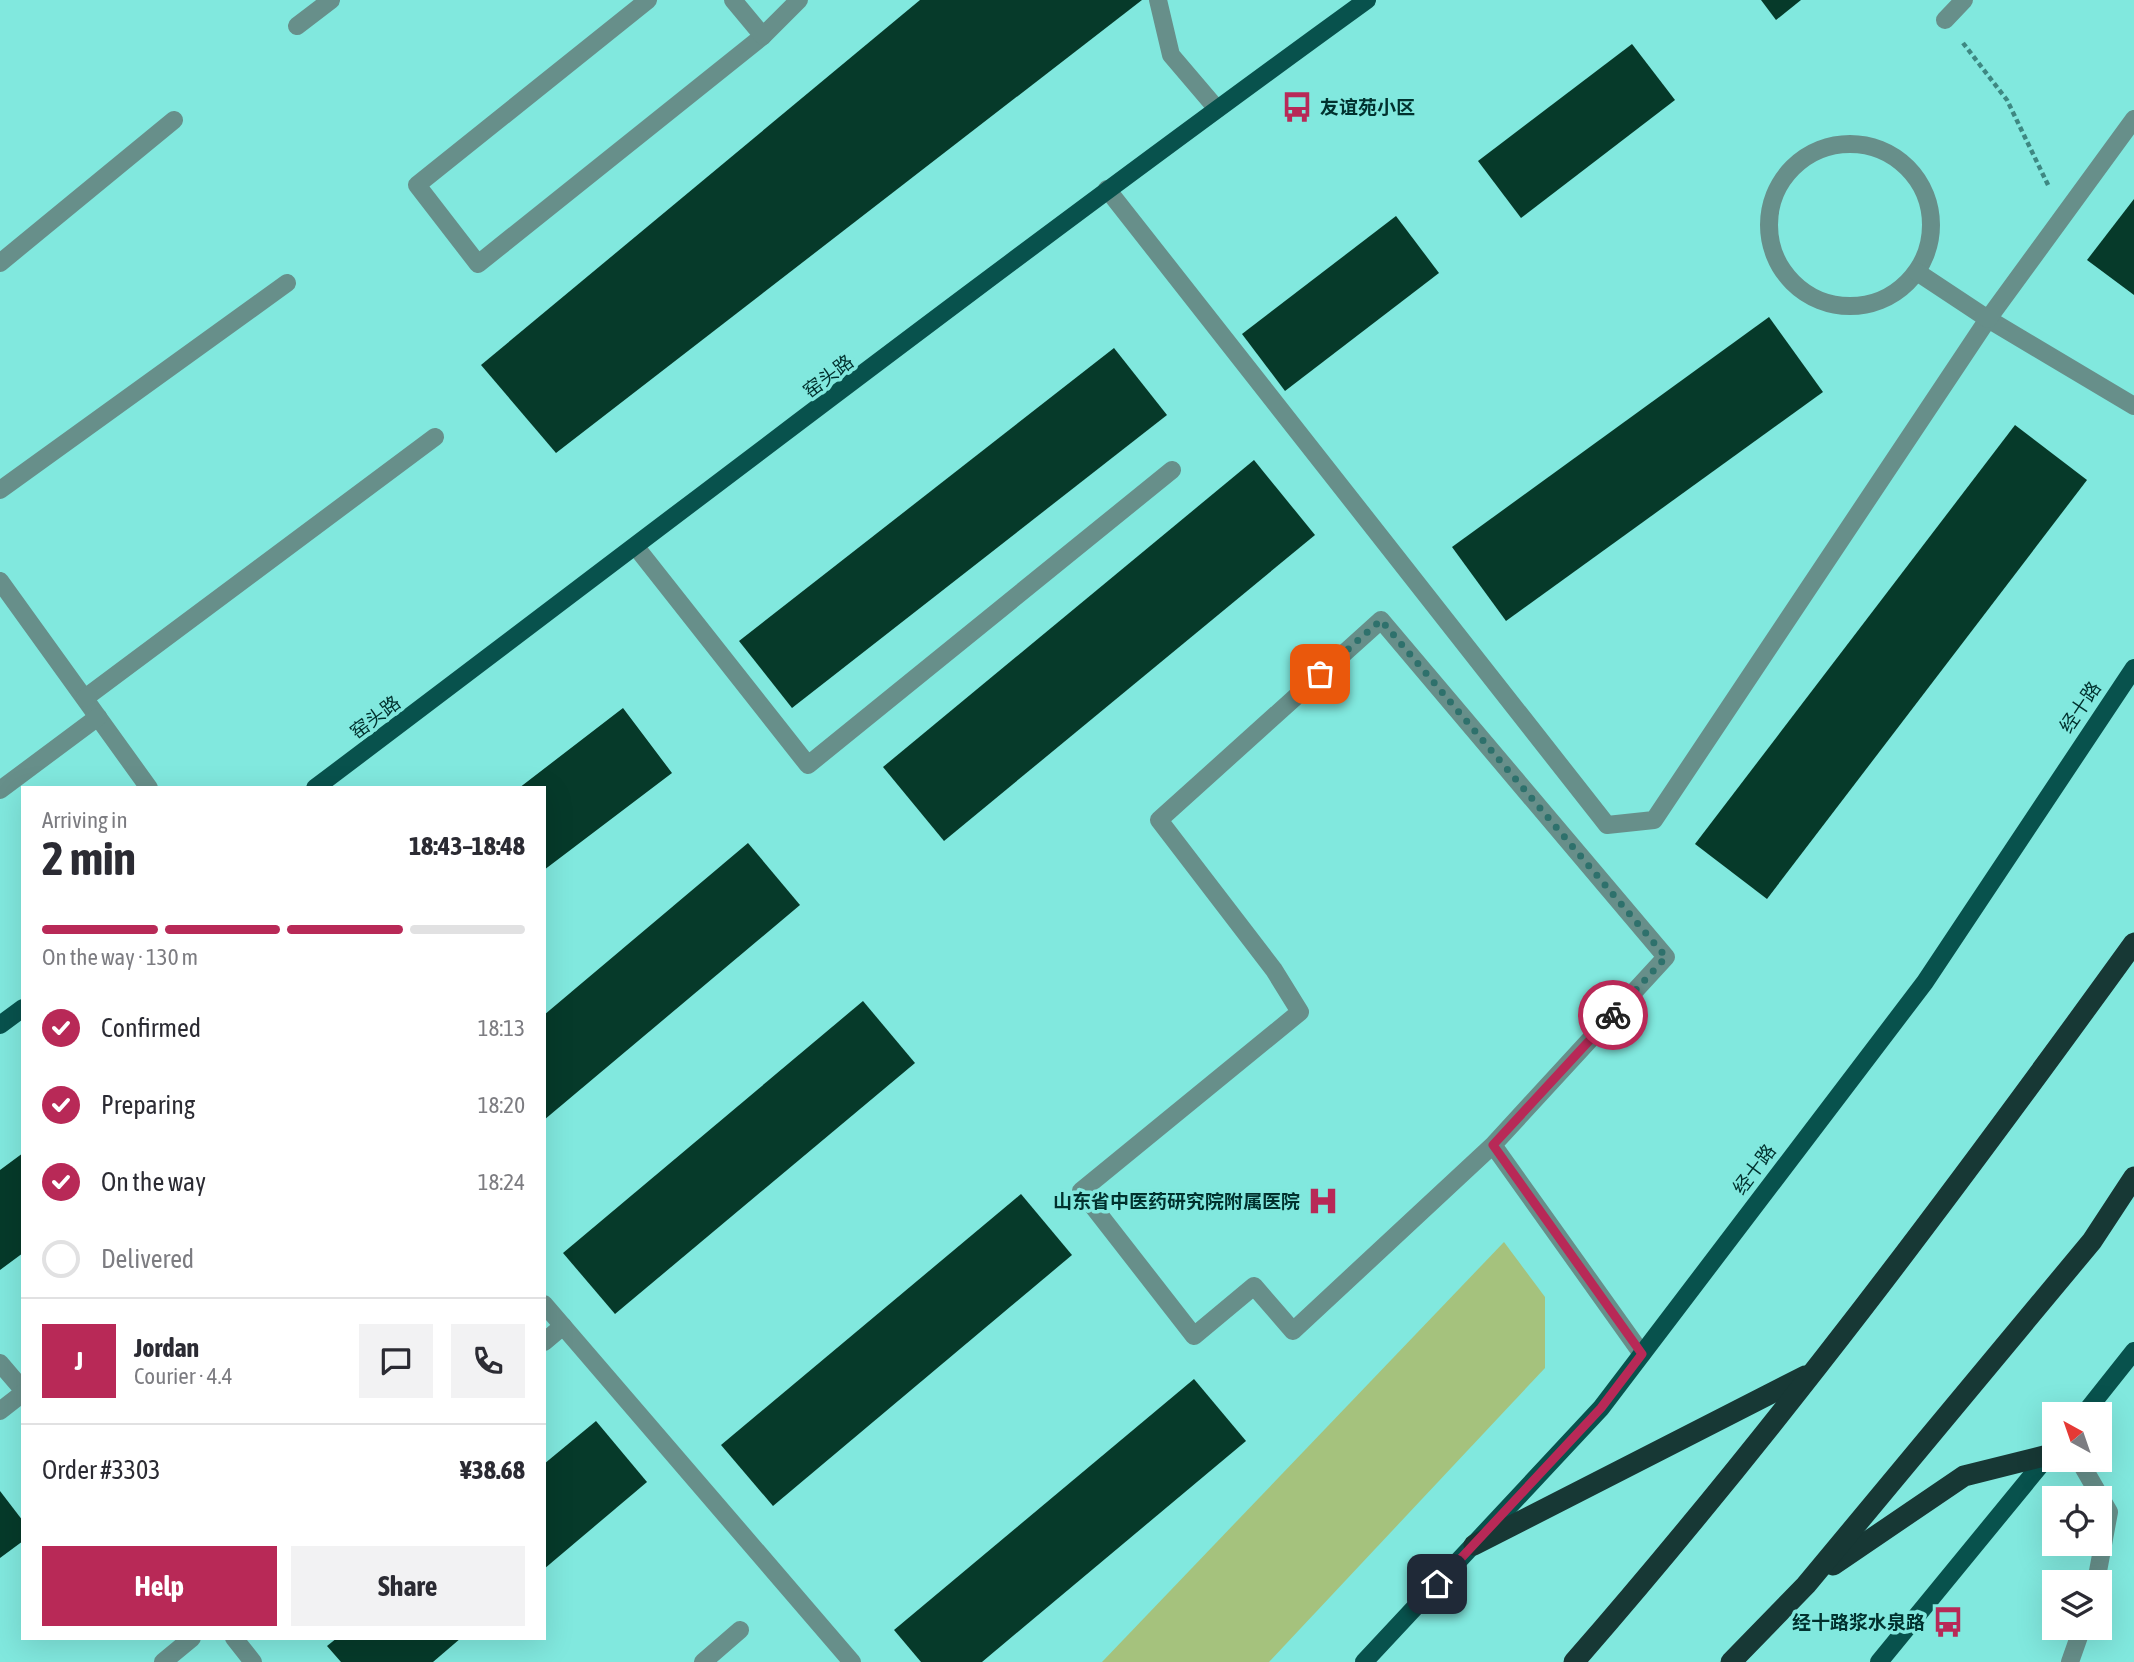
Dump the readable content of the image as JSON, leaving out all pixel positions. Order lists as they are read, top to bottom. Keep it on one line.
{"streets":{"main road":["窑头路","经十路"]},"places":{"bus stop":["友谊苑小区","经十路浆水泉路"],"hospital":["山东省中医药研究院附属医院"]},"north":"top left","page":{"heading":["2 min","Arriving in","18:43–18:48"],"panel":["Jordan","Courier · 4.4","Order #3303","¥38.68"],"bar":"On the way · 130 m","list":[["Confirmed","18:13"],["Preparing","18:20"],["On the way","18:24"],"Delivered"],"round":"J","buttons":["Help","Share"]}}
